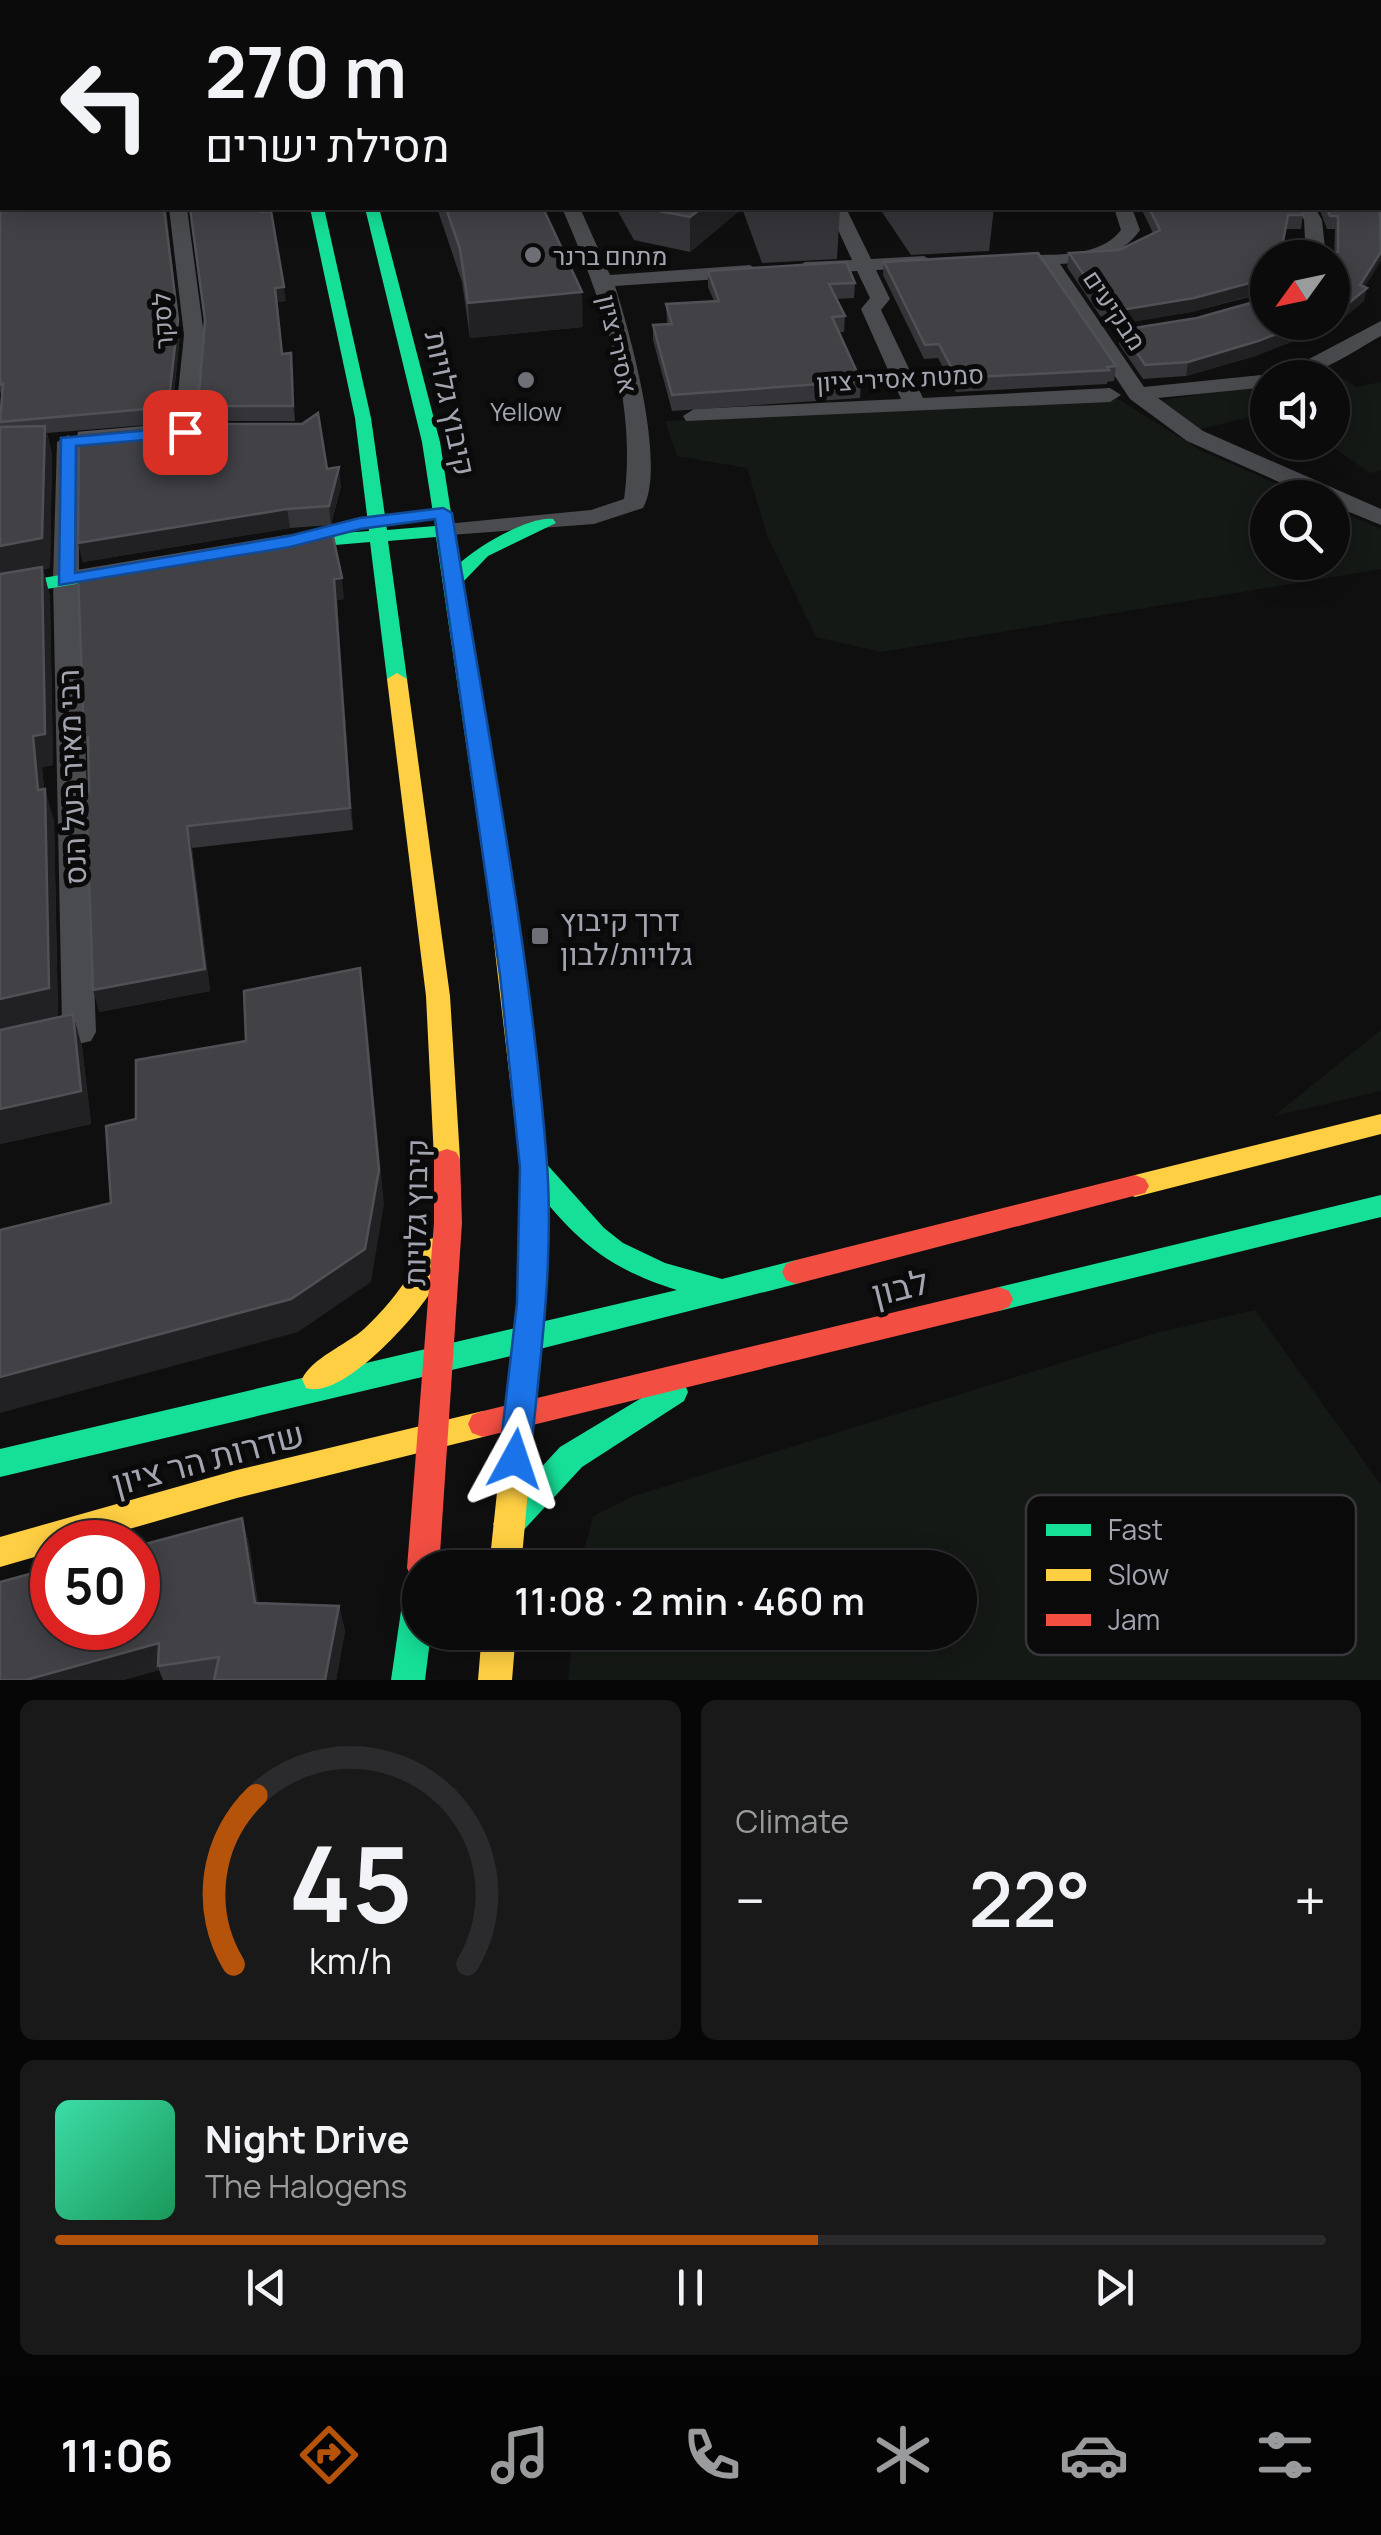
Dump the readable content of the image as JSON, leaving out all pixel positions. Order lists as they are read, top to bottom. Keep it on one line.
{"streets":{"main road":["קיבוץ גלויות","לבון","שדרות הר ציון"],"street":["מבקיעים","לסקר","אסירי ציון","סמטת אסירי ציון","רבי מאיר בעל הנס"]},"crossings":[["קיבוץ גלויות","לבון"],["קיבוץ גלויות","שדרות הר ציון"],["לבון","שדרות הר ציון"]],"places":{"other":["מתחם ברנר","Yellow"],"transit":["דרך קיבוץ גלויות/לבון"]},"legend":["Fast","Slow","Jam"],"north":"bottom left","page":{"turn":["270 m","מסילת ישרים"],"limit":"50","trip":"11:08 · 2 min · 460 m","tile":"Climate","heat":["−","22°","+"],"song":["Night Drive","The Halogens"],"tabs":"11:06","gauge":["45","km/h"]}}
